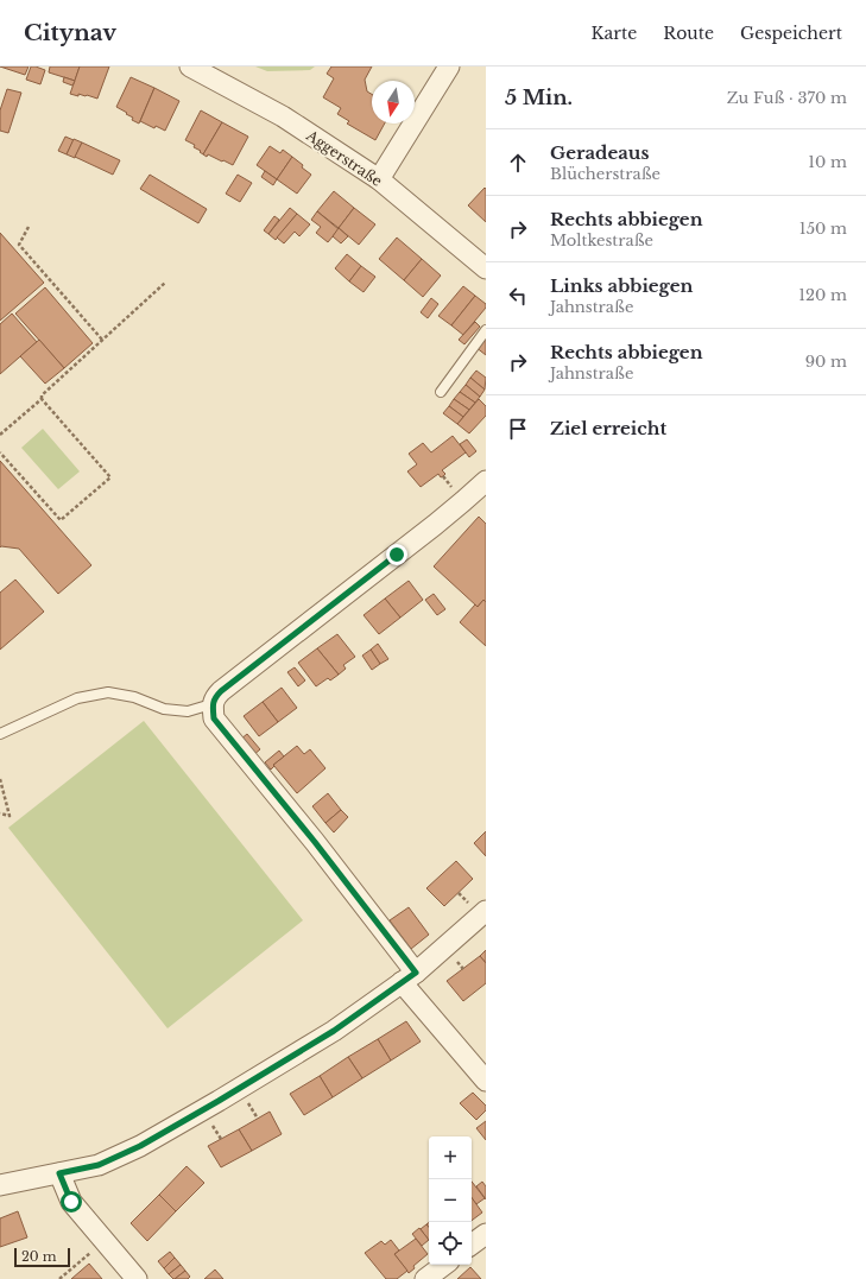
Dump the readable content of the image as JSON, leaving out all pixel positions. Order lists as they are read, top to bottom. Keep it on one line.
{"streets":{"street":["Aggerstraße"]},"scale_bar":"20 m","north":"bottom","page":{"header":"Citynav","nav":["Karte","Route","Gespeichert"],"heading":["5 Min.","Zu Fuß · 370 m"],"list":[["Geradeaus","Blücherstraße","10 m"],["Rechts abbiegen","Moltkestraße","150 m"],["Links abbiegen","Jahnstraße","120 m"],["Rechts abbiegen","Jahnstraße","90 m"],"Ziel erreicht"],"map_buttons":["+","−"],"scale":"20 m"}}
